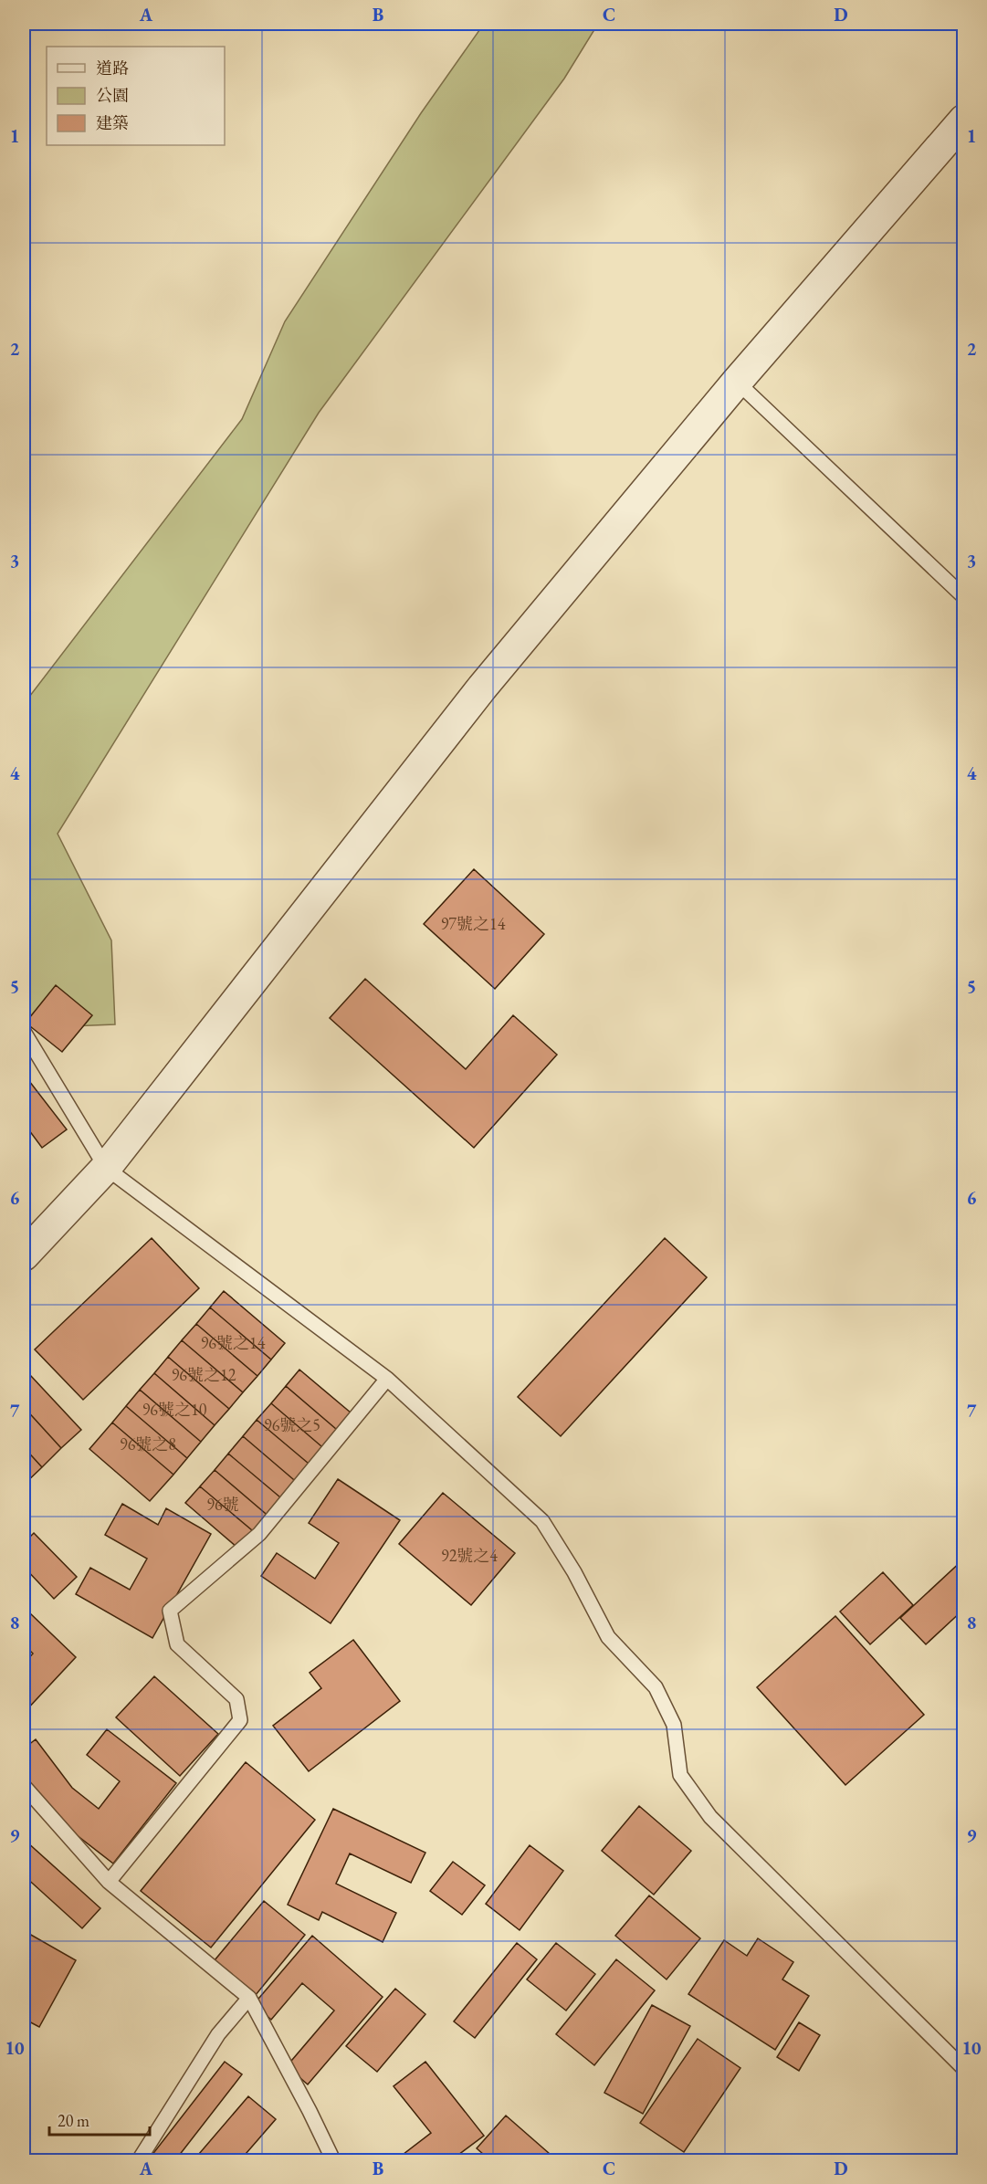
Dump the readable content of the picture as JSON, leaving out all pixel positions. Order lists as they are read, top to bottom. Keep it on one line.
{"house_numbers":["97號之14","96號之14","96號之12","96號之10","96號之5","96號之8","96號","92號之4"],"legend":["道路","公園","建築"],"scale_bar":"20 m","grid":{"columns":["A","B","C","D"],"rows":["1","2","3","4","5","6","7","8","9","10"]}}
